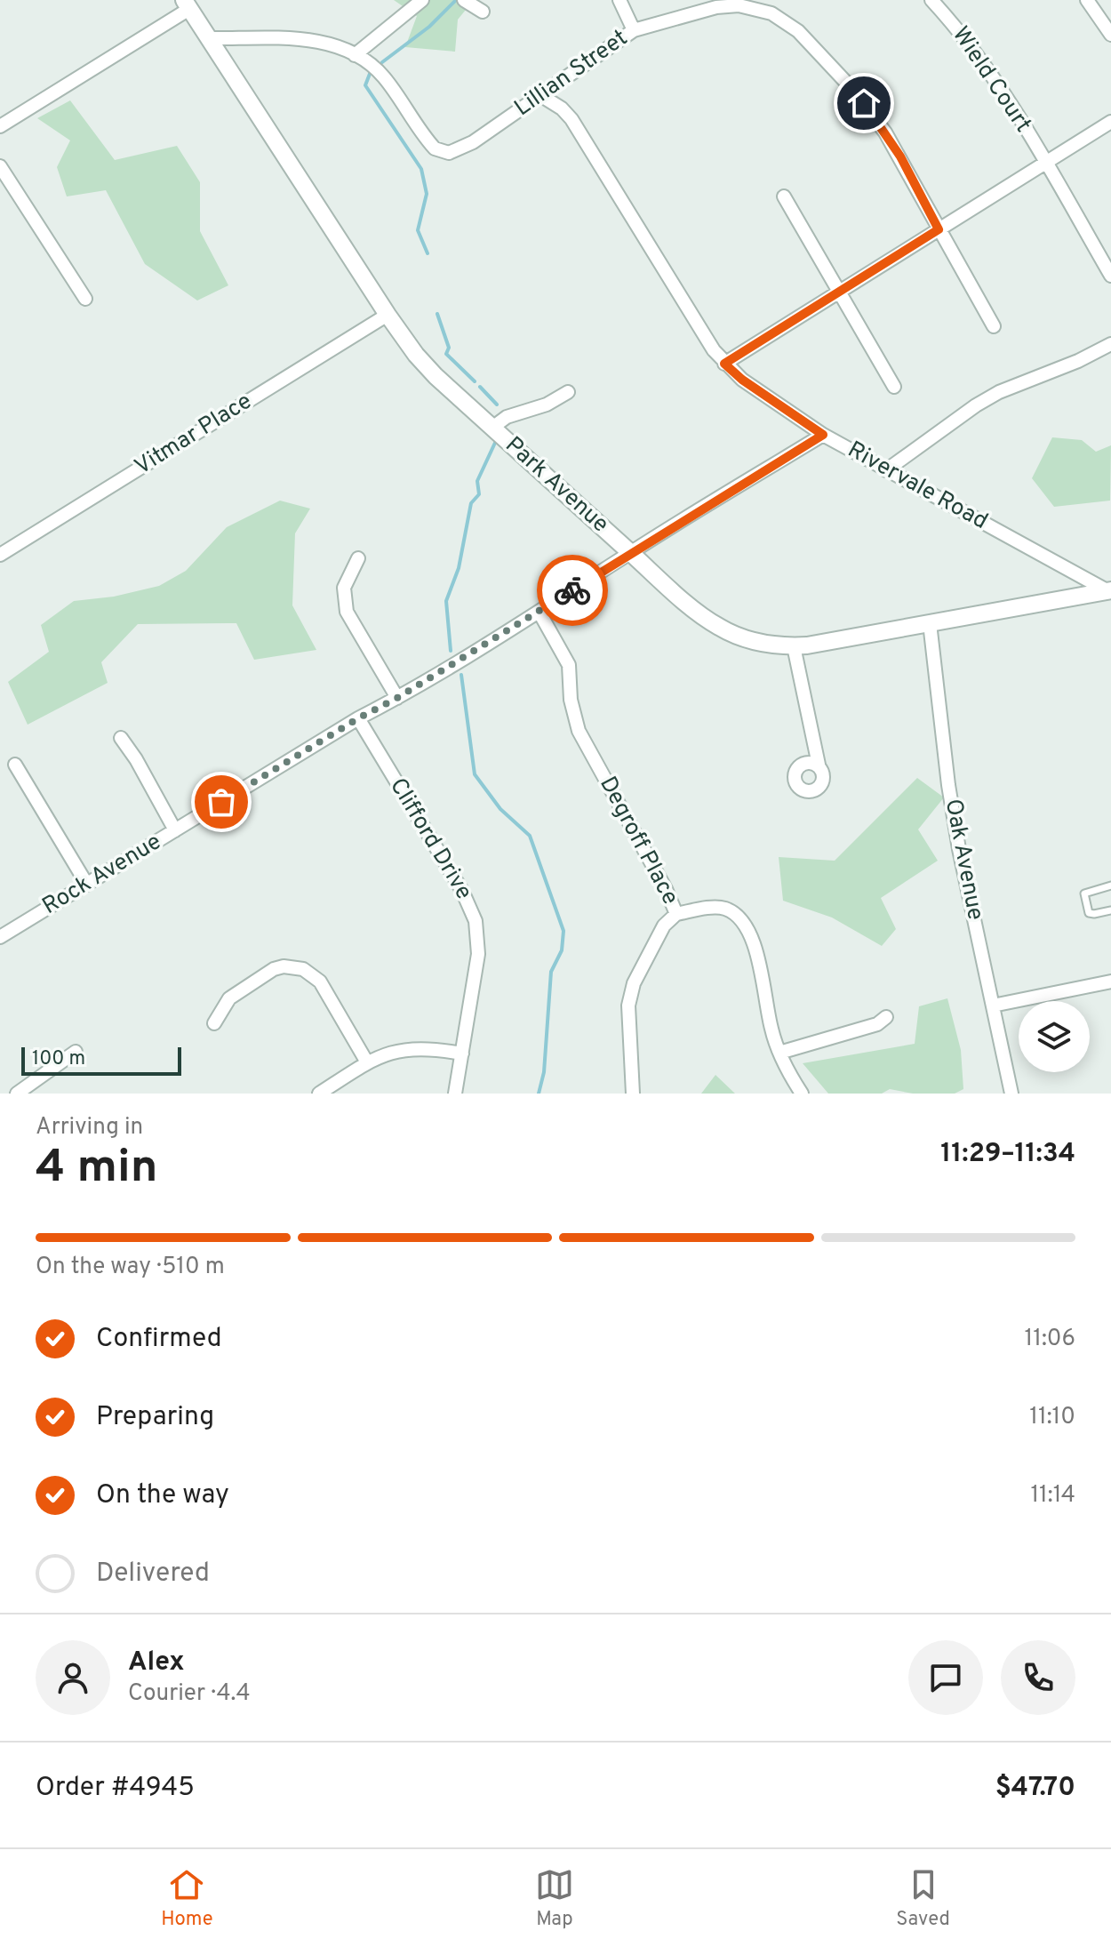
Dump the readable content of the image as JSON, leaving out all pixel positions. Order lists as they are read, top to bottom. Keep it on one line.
{"streets":{"street":["Lillian Street","Wield Court","Vitmar Place","Park Avenue","Rivervale Road","Clifford Drive","Degroff Place","Oak Avenue","Rock Avenue"]},"crossings":[["Lillian Street","Park Avenue"],["Lillian Street","Rivervale Road"],["Vitmar Place","Park Avenue"],["Park Avenue","Rivervale Road"],["Park Avenue","Oak Avenue"],["Park Avenue","Rock Avenue"],["Rivervale Road","Rock Avenue"],["Clifford Drive","Rock Avenue"],["Degroff Place","Rock Avenue"]],"scale_bar":"100 m","page":{"scale":"100 m","heading":["4 min","Arriving in","11:29–11:34"],"panel":["Alex","Courier · 4.4","Order #4945","$47.70"],"bar":"On the way · 510 m","list":[["Confirmed","11:06"],["Preparing","11:10"],["On the way","11:14"],"Delivered"],"tabs":["Home","Map","Saved"]}}
